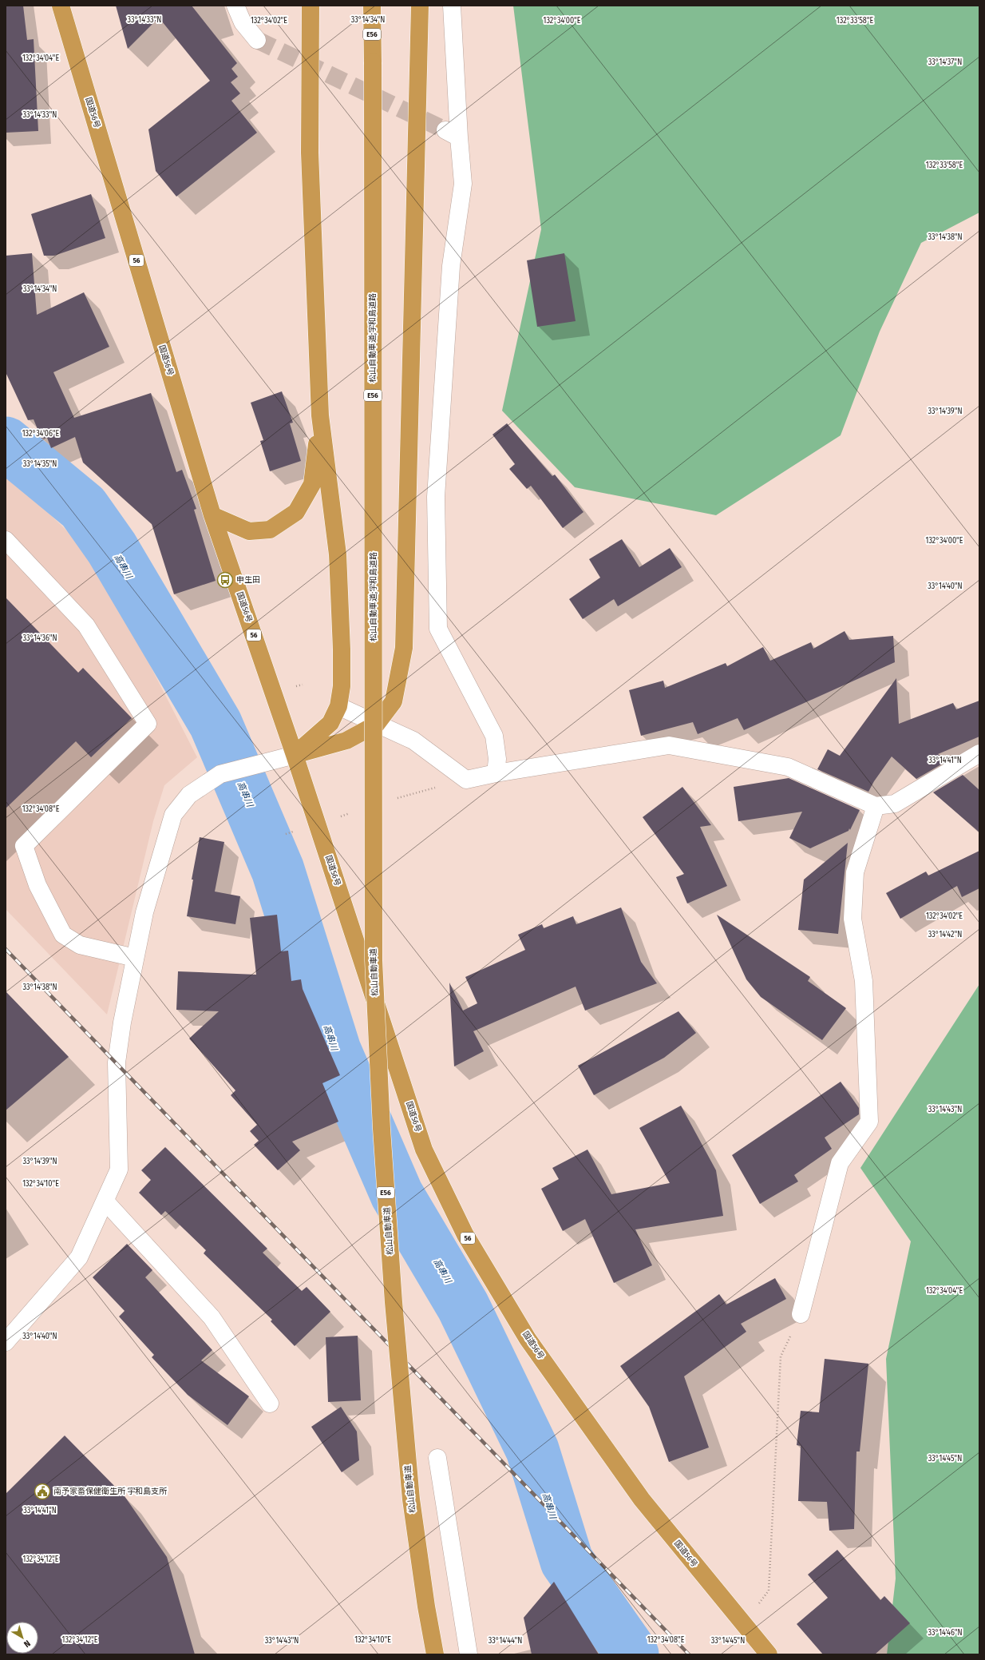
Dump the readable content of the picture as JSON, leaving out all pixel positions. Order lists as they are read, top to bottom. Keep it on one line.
{"streets":{"highway":["E56","国道56号","56","松山自動車道;宇和島道路","松山自動車道"]},"crossings":[["松山自動車道;宇和島道路","松山自動車道"]],"water":["高串川"],"places":{"bus stop":["申生田"],"public building":["南予家畜保健衛生所 宇和島支所"]},"north":"bottom right","coordinates":["33°14'33\"N","33°14'34\"N","132°34'02\"E","132°34'00\"E","132°33'58\"E","132°34'04\"E","33°14'37\"N","33°14'38\"N","33°14'39\"N","132°34'06\"E","33°14'35\"N","33°14'40\"N","33°14'36\"N","33°14'41\"N","132°34'08\"E","33°14'42\"N","33°14'43\"N","132°34'10\"E","33°14'45\"N","132°34'12\"E","33°14'46\"N","33°14'44\"N"]}
